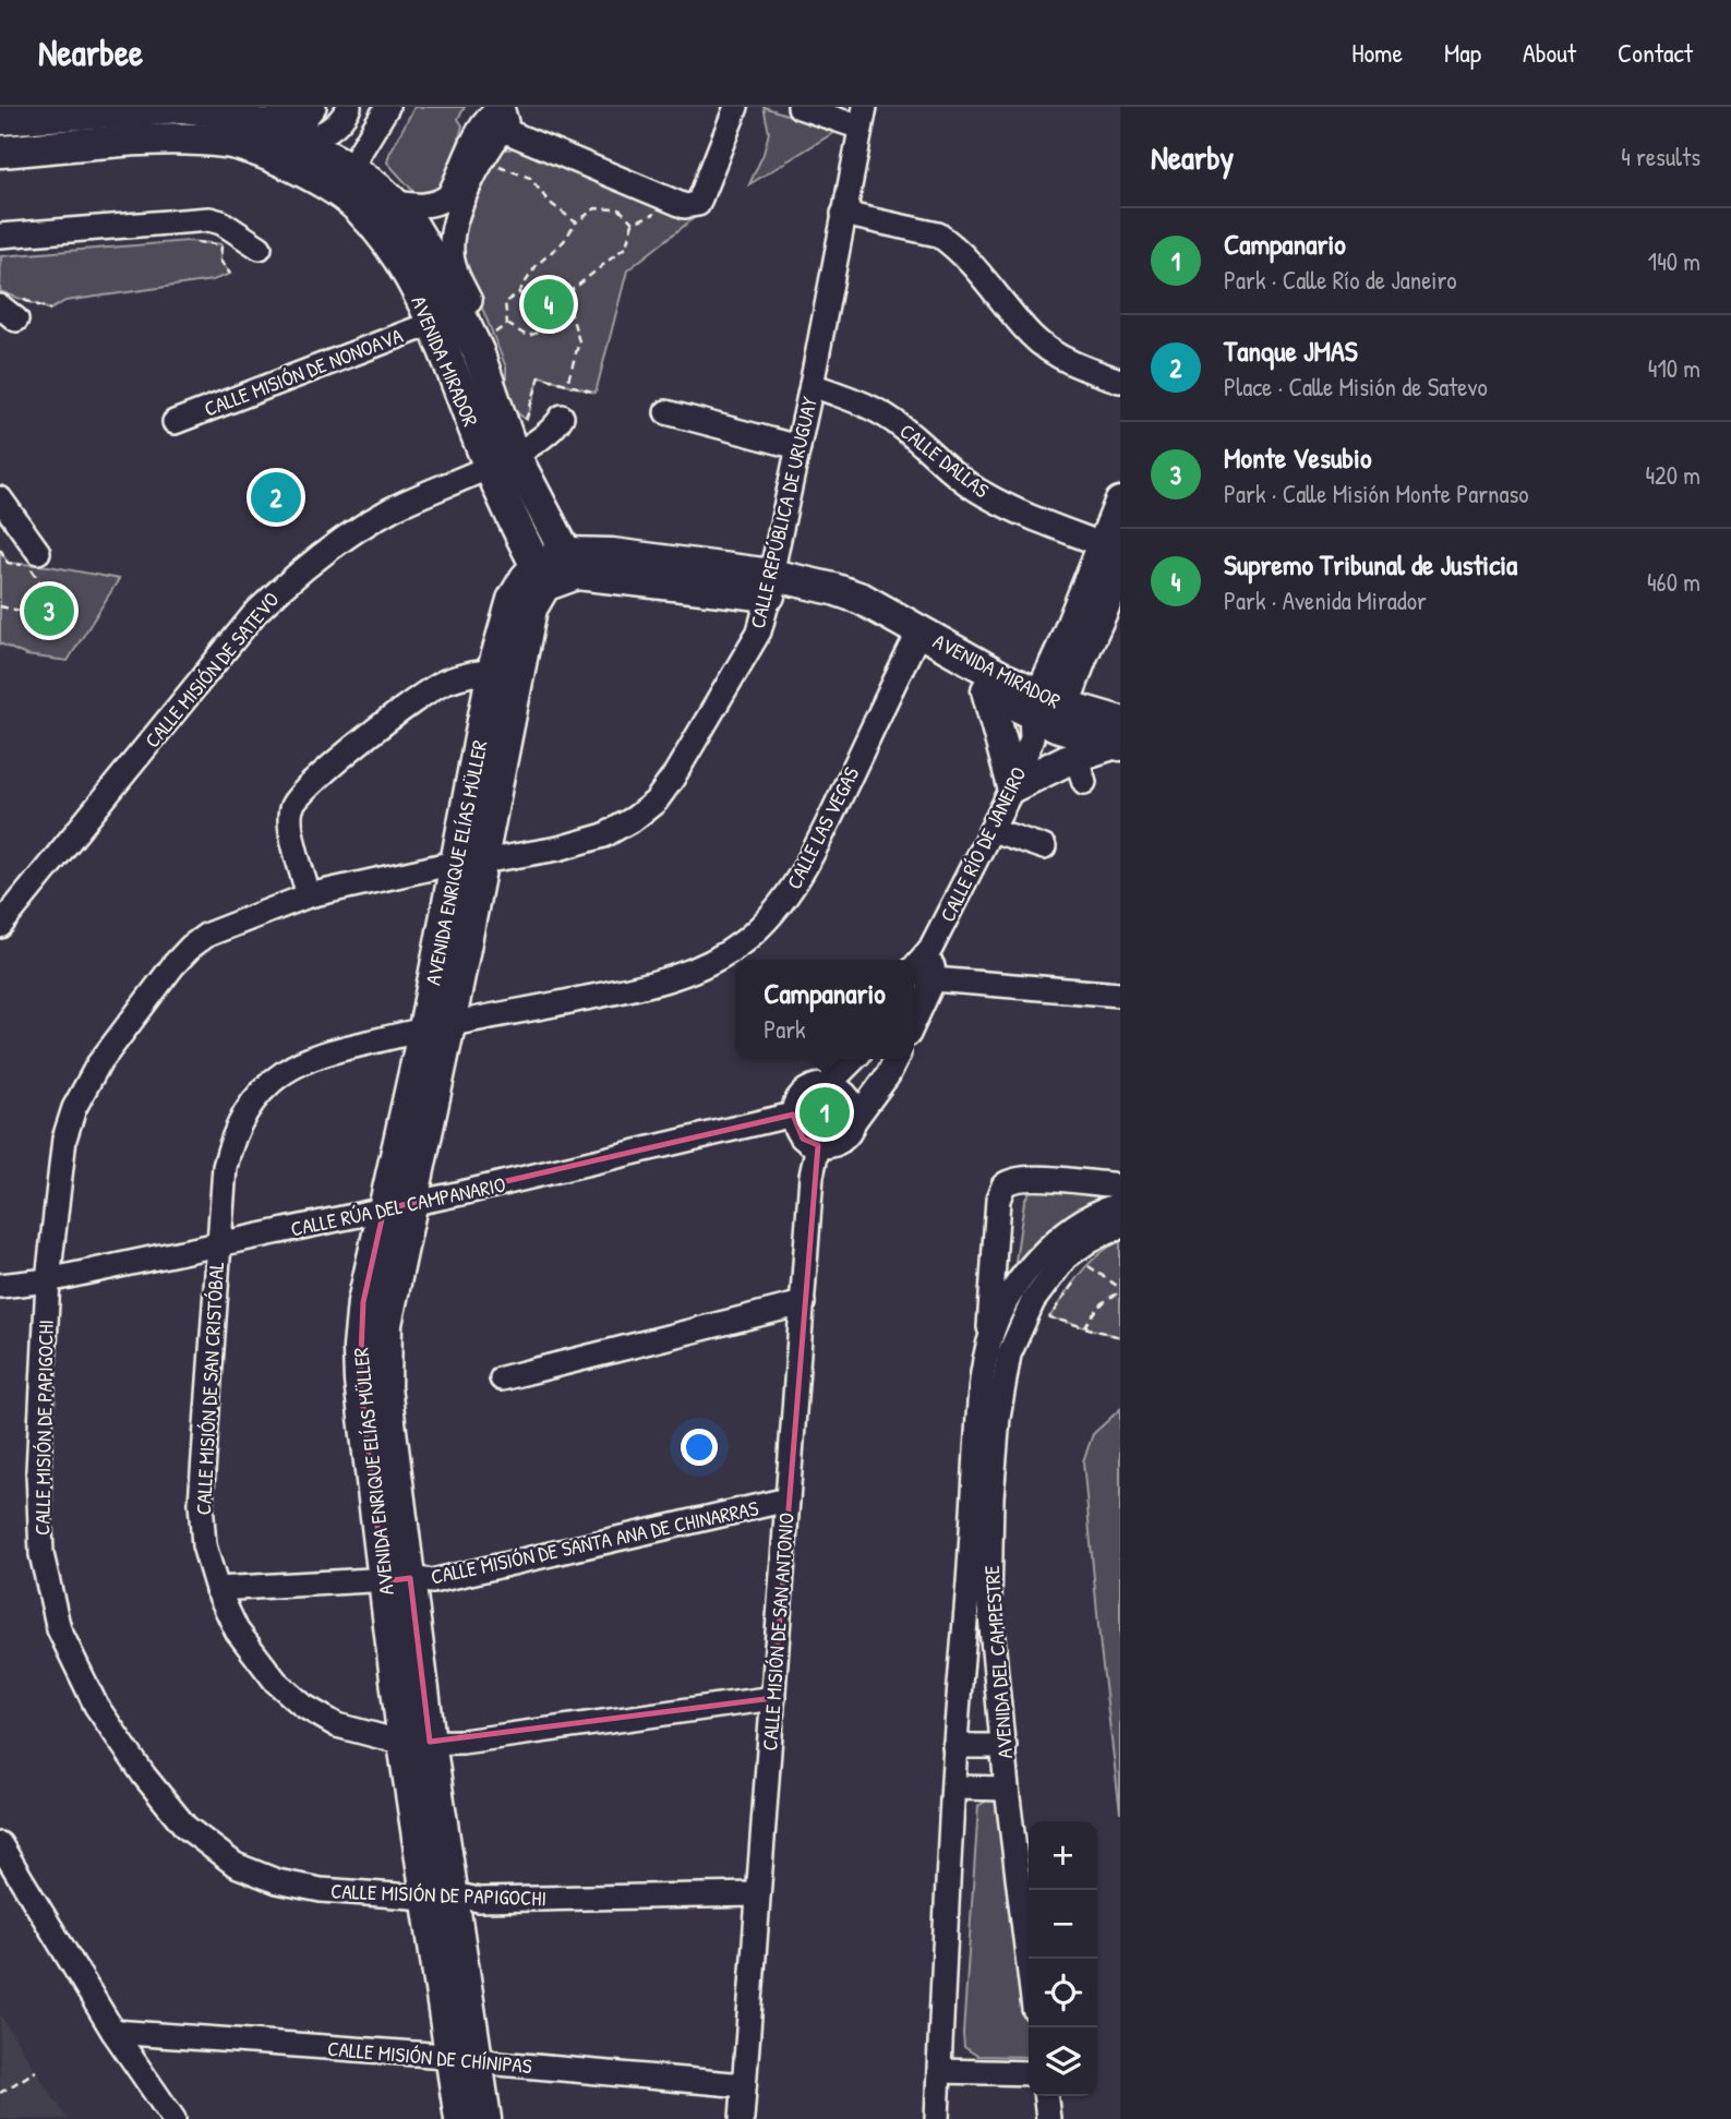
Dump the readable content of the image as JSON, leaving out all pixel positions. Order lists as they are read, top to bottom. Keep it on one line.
{"streets":{"main road":["AVENIDA MIRADOR","CALLE RÍO DE JANEIRO","AVENIDA ENRIQUE ELÍAS MÜLLER"],"street":["CALLE MISIÓN DE NONOAVA","CALLE DALLAS","CALLE REPÚBLICA DE URUGUAY","CALLE MISIÓN DE SATEVO","CALLE LAS VEGAS","CALLE RÚA DEL CAMPANARIO","CALLE MISIÓN DE SAN CRISTÓBAL","CALLE MISIÓN DE PAPIGOCHI","CALLE MISIÓN DE SANTA ANA DE CHINARRAS","CALLE MISIÓN DE SAN ANTONIO","AVENIDA DEL CAMPESTRE","CALLE MISIÓN DE CHÍNIPAS"]},"crossings":[["AVENIDA MIRADOR","CALLE MISIÓN DE NONOAVA"],["AVENIDA MIRADOR","CALLE REPÚBLICA DE URUGUAY"],["AVENIDA MIRADOR","CALLE MISIÓN DE SATEVO"],["AVENIDA MIRADOR","CALLE LAS VEGAS"],["AVENIDA MIRADOR","CALLE RÍO DE JANEIRO"],["AVENIDA MIRADOR","AVENIDA ENRIQUE ELÍAS MÜLLER"],["CALLE DALLAS","CALLE REPÚBLICA DE URUGUAY"],["CALLE DALLAS","CALLE RÍO DE JANEIRO"],["CALLE REPÚBLICA DE URUGUAY","AVENIDA ENRIQUE ELÍAS MÜLLER"],["CALLE REPÚBLICA DE URUGUAY","CALLE MISIÓN DE PAPIGOCHI"],["CALLE LAS VEGAS","AVENIDA ENRIQUE ELÍAS MÜLLER"],["CALLE LAS VEGAS","CALLE MISIÓN DE SAN CRISTÓBAL"],["AVENIDA ENRIQUE ELÍAS MÜLLER","CALLE RÚA DEL CAMPANARIO"],["AVENIDA ENRIQUE ELÍAS MÜLLER","CALLE MISIÓN DE SAN CRISTÓBAL"],["AVENIDA ENRIQUE ELÍAS MÜLLER","CALLE MISIÓN DE PAPIGOCHI"],["AVENIDA ENRIQUE ELÍAS MÜLLER","CALLE MISIÓN DE SANTA ANA DE CHINARRAS"],["AVENIDA ENRIQUE ELÍAS MÜLLER","CALLE MISIÓN DE CHÍNIPAS"],["CALLE RÚA DEL CAMPANARIO","CALLE MISIÓN DE SAN CRISTÓBAL"],["CALLE RÚA DEL CAMPANARIO","CALLE MISIÓN DE PAPIGOCHI"],["CALLE RÚA DEL CAMPANARIO","CALLE MISIÓN DE SAN ANTONIO"],["CALLE MISIÓN DE SAN CRISTÓBAL","CALLE MISIÓN DE SANTA ANA DE CHINARRAS"],["CALLE MISIÓN DE SAN CRISTÓBAL","CALLE MISIÓN DE SAN ANTONIO"],["CALLE MISIÓN DE PAPIGOCHI","CALLE MISIÓN DE SAN ANTONIO"],["CALLE MISIÓN DE SANTA ANA DE CHINARRAS","CALLE MISIÓN DE SAN ANTONIO"],["CALLE MISIÓN DE SAN ANTONIO","CALLE MISIÓN DE CHÍNIPAS"]],"page":{"header":"Nearbee","nav":["Home","Map","About","Contact"],"heading":["Nearby","4 results"],"list":[{"mark":"1","name":"Campanario","note":"Park · Calle Río de Janeiro","value":"140 m"},{"mark":"2","name":"Tanque JMAS","note":"Place · Calle Misión de Satevo","value":"410 m"},{"mark":"3","name":"Monte Vesubio","note":"Park · Calle Misión Monte Parnaso","value":"420 m"},{"mark":"4","name":"Supremo Tribunal de Justicia","note":"Park · Avenida Mirador","value":"460 m"}],"pins":["4","2","3","1"],"popup":["Campanario","Park"],"map_buttons":["+","−"]}}
